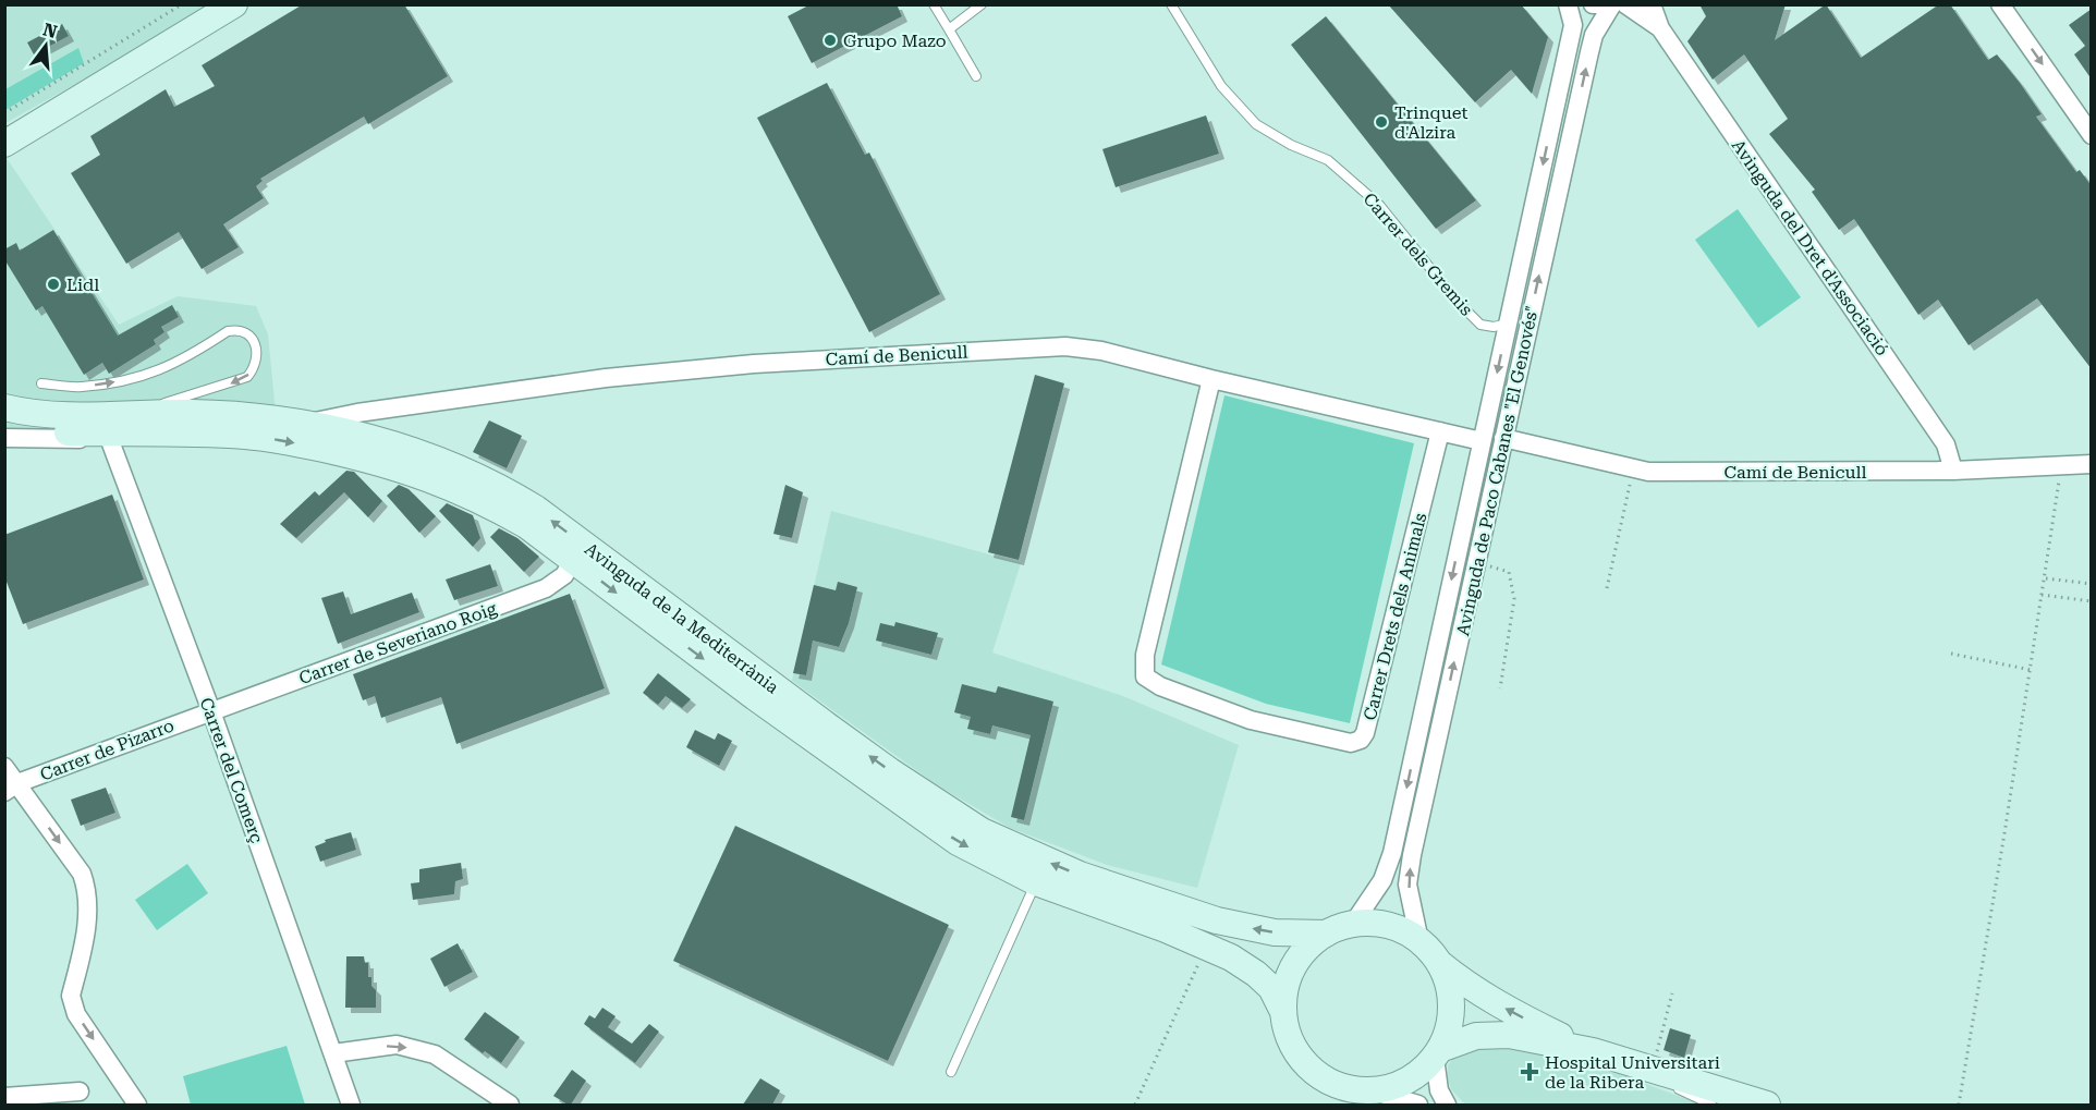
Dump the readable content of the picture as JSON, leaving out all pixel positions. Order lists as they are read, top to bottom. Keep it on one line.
{"streets":{"main road":["Avinguda de la Mediterrània"],"street":["Avinguda del Dret d'Associació","Camí de Benicull","Avinguda de Paco Cabanes \"El Genovés\"","Carrer Drets dels Animals","Carrer de Severiano Roig","Carrer de Pizarro","Carrer del Comerç"],"lane":["Carrer dels Gremis"]},"crossings":[["Avinguda del Dret d'Associació","Camí de Benicull"],["Carrer dels Gremis","Avinguda de Paco Cabanes \"El Genovés\""],["Camí de Benicull","Avinguda de Paco Cabanes \"El Genovés\""],["Camí de Benicull","Carrer Drets dels Animals"],["Camí de Benicull","Avinguda de la Mediterrània"],["Avinguda de Paco Cabanes \"El Genovés\"","Avinguda de la Mediterrània"],["Avinguda de la Mediterrània","Carrer de Severiano Roig"],["Carrer de Severiano Roig","Carrer de Pizarro"],["Carrer de Severiano Roig","Carrer del Comerç"],["Carrer de Pizarro","Carrer del Comerç"]],"places":{"other":["Grupo Mazo","Trinquet d'Alzira","Lidl"],"health":["Hospital Universitari de la Ribera"]},"north":"top"}
